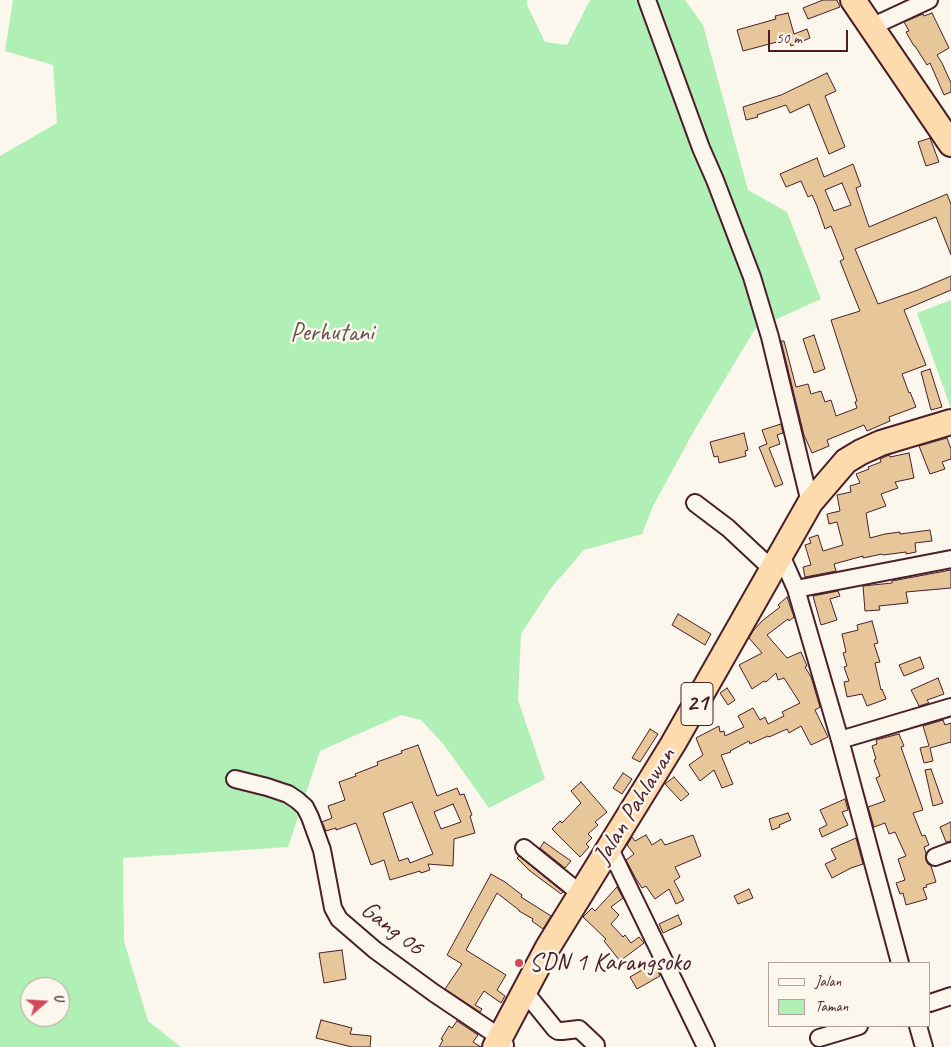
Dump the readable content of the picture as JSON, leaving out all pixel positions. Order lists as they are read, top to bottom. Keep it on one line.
{"streets":{"highway":["21","Jalan Pahlawan"],"street":["Gang 06"]},"crossings":[["Jalan Pahlawan","Gang 06"]],"parks":["Perhutani"],"places":["SDN 1 Karangsoko"],"legend":["Jalan","Taman"],"scale_bar":"50 m","north":"right"}
